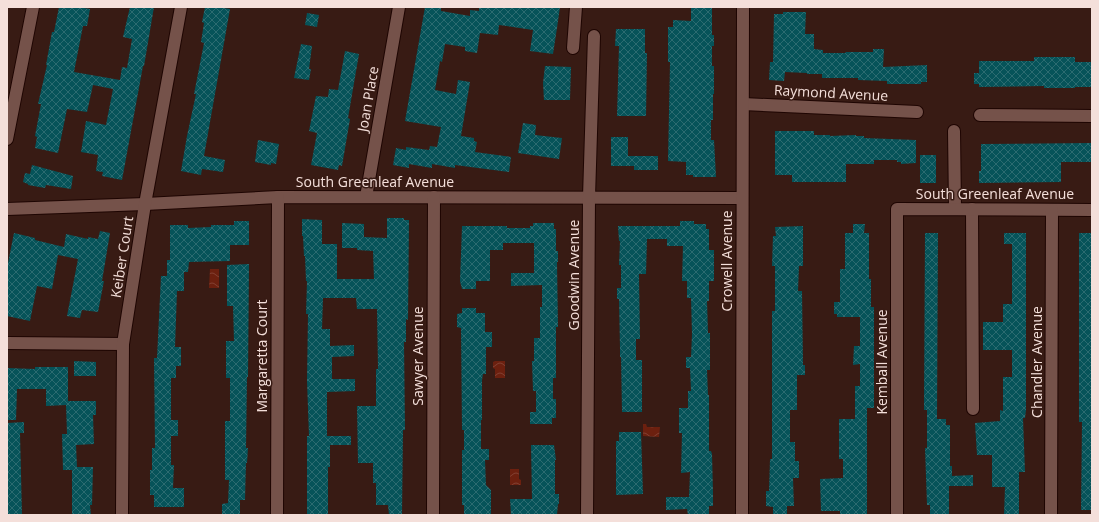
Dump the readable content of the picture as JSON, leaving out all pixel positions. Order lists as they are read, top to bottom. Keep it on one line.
{"streets":{"street":["Raymond Avenue","Joan Place","South Greenleaf Avenue","Keiber Court","Crowell Avenue","Goodwin Avenue","Margaretta Court","Sawyer Avenue","Kemball Avenue","Chandler Avenue"]},"crossings":[["Raymond Avenue","Crowell Avenue"],["Joan Place","South Greenleaf Avenue"],["South Greenleaf Avenue","Keiber Court"],["South Greenleaf Avenue","Crowell Avenue"],["South Greenleaf Avenue","Goodwin Avenue"],["South Greenleaf Avenue","Margaretta Court"],["South Greenleaf Avenue","Sawyer Avenue"],["South Greenleaf Avenue","Kemball Avenue"],["South Greenleaf Avenue","Chandler Avenue"]]}
